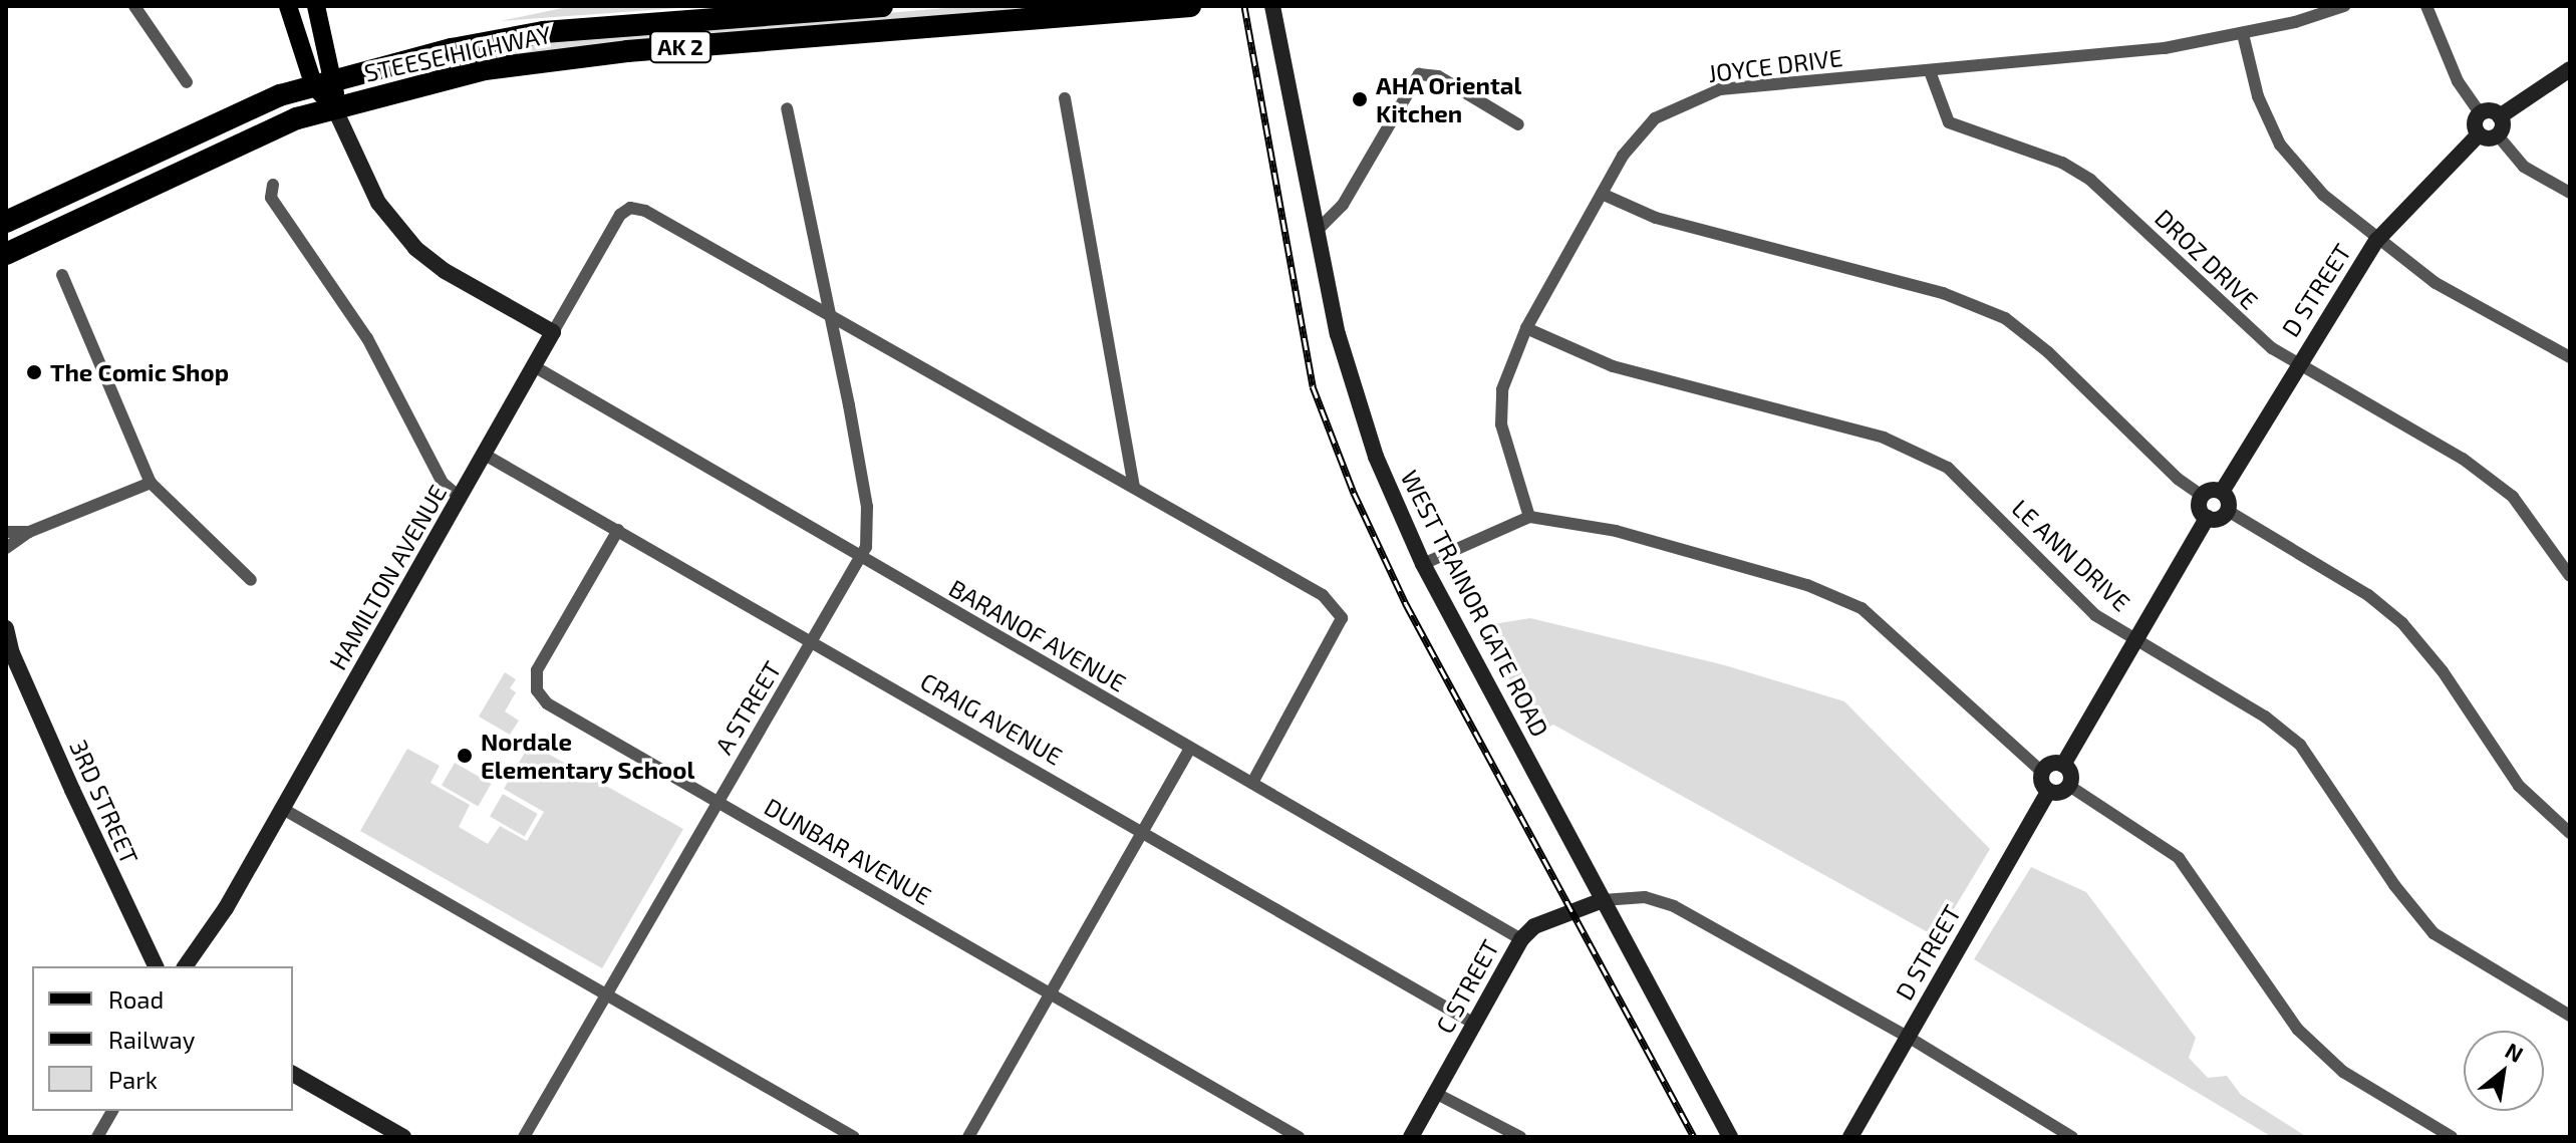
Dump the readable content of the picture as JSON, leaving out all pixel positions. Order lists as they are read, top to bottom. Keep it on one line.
{"streets":{"highway":["AK 2","STEESE HIGHWAY"],"street":["JOYCE DRIVE","DROZ DRIVE","D STREET","LE ANN DRIVE","HAMILTON AVENUE","WEST TRAINOR GATE ROAD","BARANOF AVENUE","A STREET","CRAIG AVENUE","3RD STREET","DUNBAR AVENUE","C STREET"]},"crossings":[["JOYCE DRIVE","DROZ DRIVE"],["JOYCE DRIVE","LE ANN DRIVE"],["DROZ DRIVE","D STREET"],["HAMILTON AVENUE","BARANOF AVENUE"],["HAMILTON AVENUE","A STREET"],["HAMILTON AVENUE","CRAIG AVENUE"],["WEST TRAINOR GATE ROAD","C STREET"],["BARANOF AVENUE","A STREET"],["BARANOF AVENUE","C STREET"],["A STREET","CRAIG AVENUE"],["A STREET","DUNBAR AVENUE"],["CRAIG AVENUE","DUNBAR AVENUE"],["CRAIG AVENUE","C STREET"]],"places":["AHA Oriental Kitchen","The Comic Shop","Nordale Elementary School"],"legend":["Road","Railway","Park"],"north":"top right"}
